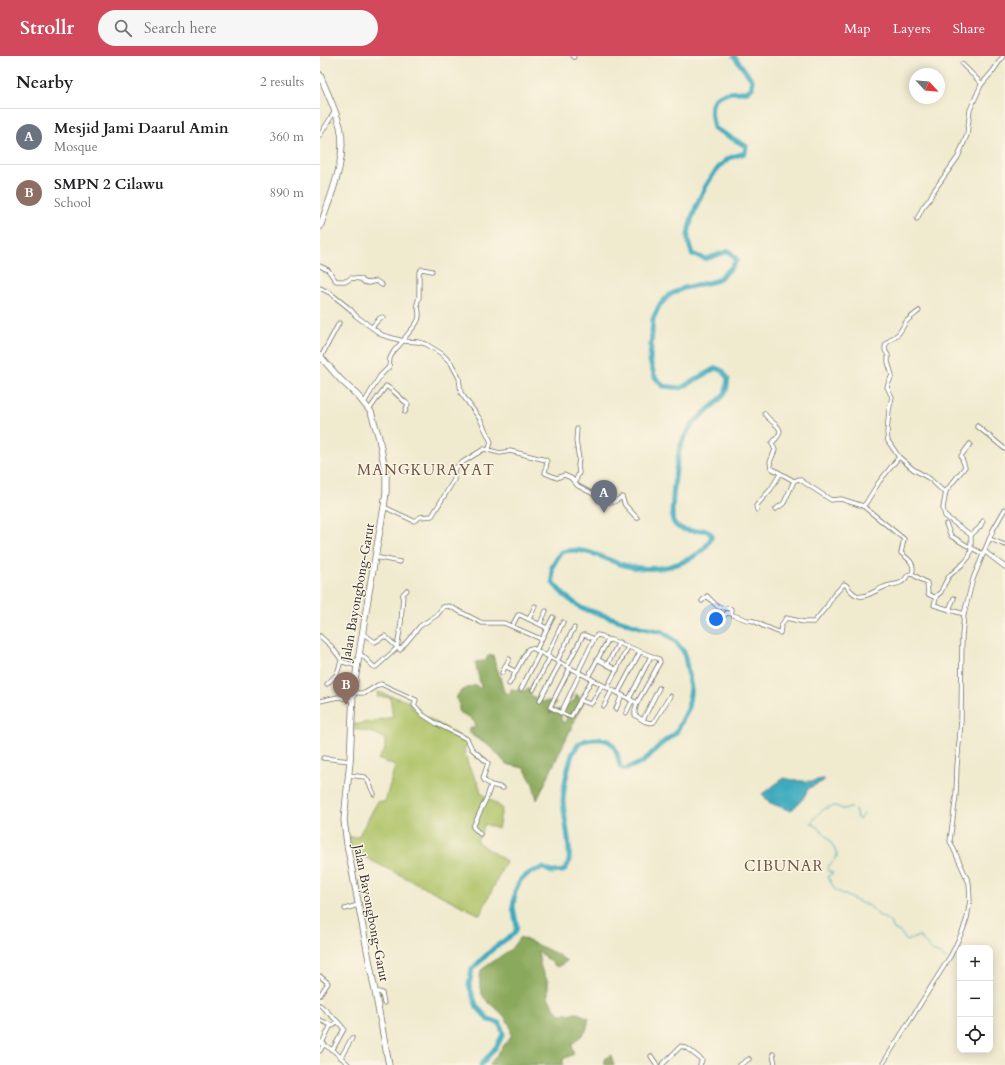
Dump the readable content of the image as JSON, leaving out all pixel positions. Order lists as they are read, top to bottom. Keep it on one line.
{"streets":{"main road":["Jalan Bayongbong-Garut"]},"districts":["MANGKURAYAT","CIBUNAR"],"north":"bottom right","page":{"header":"Strollr","search":"Search here","nav":["Map","Layers","Share"],"heading":["Nearby","2 results"],"list":[{"mark":"A","name":"Mesjid Jami Daarul Amin","note":"Mosque","value":"360 m"},{"mark":"B","name":"SMPN 2 Cilawu","note":"School","value":"890 m"}],"pins":["A","B"],"map_buttons":["+","−"]}}
